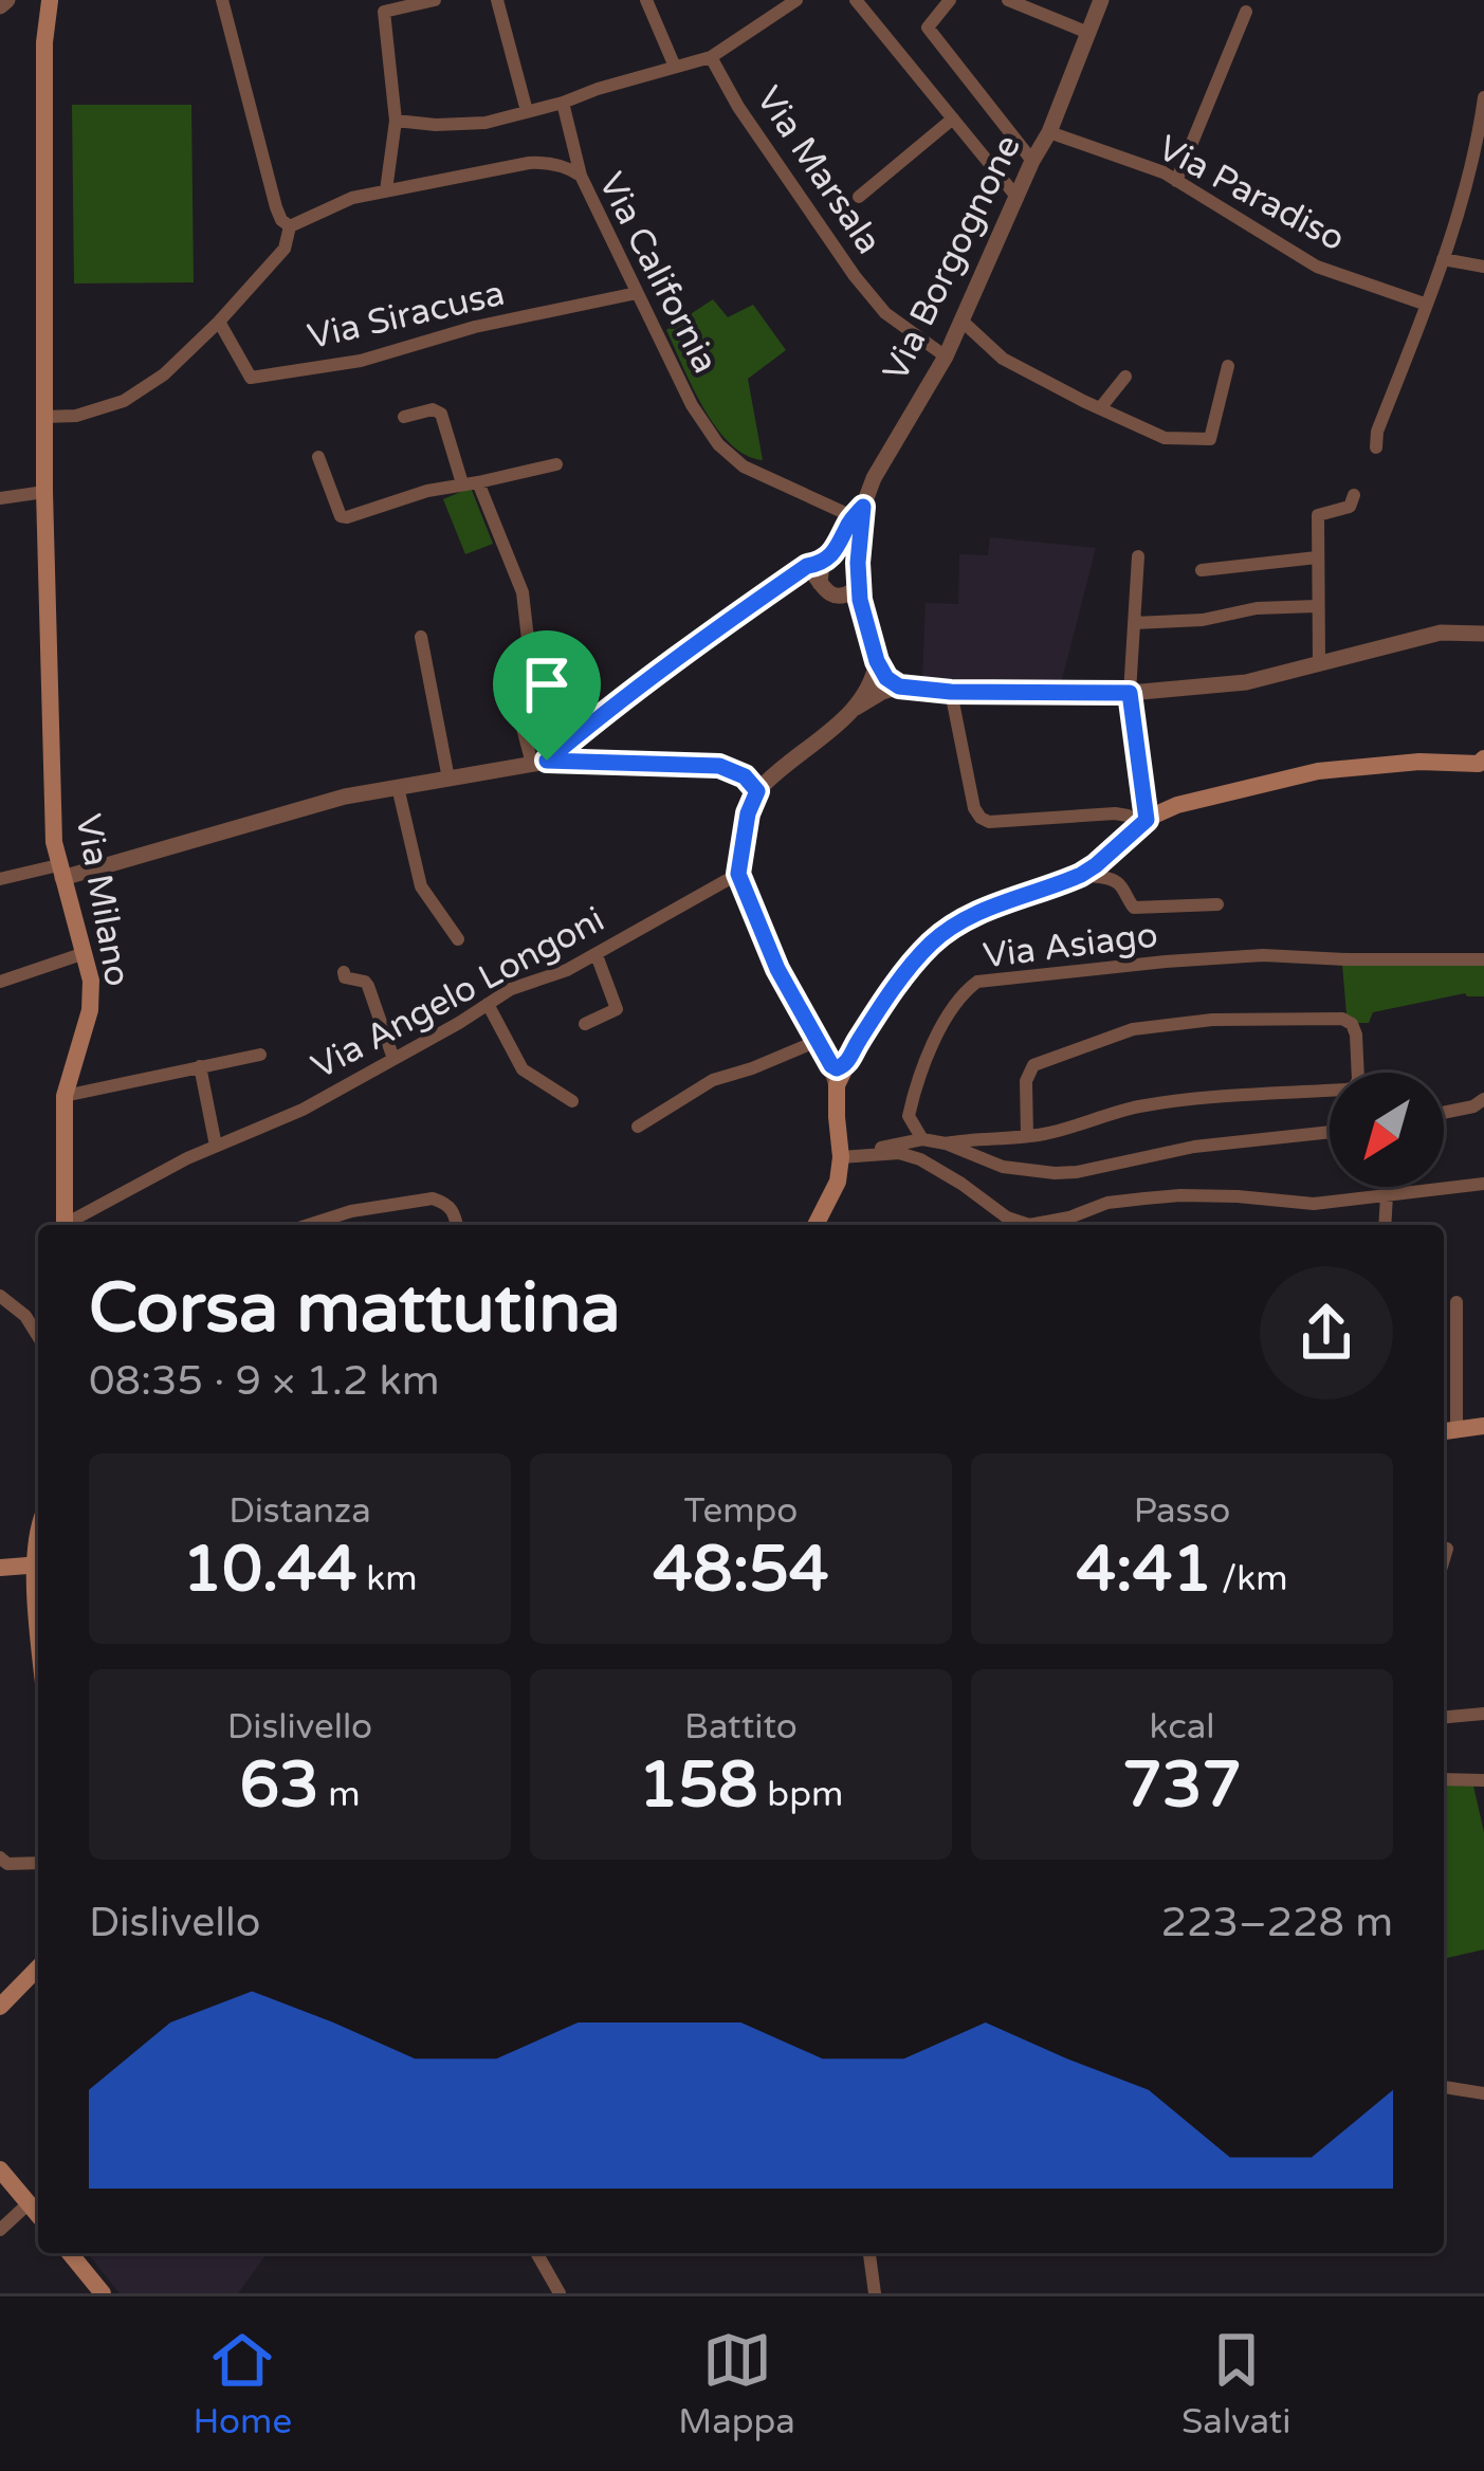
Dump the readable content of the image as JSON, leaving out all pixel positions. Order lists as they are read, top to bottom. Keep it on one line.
{"streets":{"main road":["Via Milano"],"street":["Via Marsala","Via Paradiso","Via Borgognone","Via California","Via Siracusa","Via Asiago","Via Angelo Longoni"]},"crossings":[["Via Marsala","Via Borgognone"],["Via Paradiso","Via Borgognone"],["Via Borgognone","Via California"],["Via California","Via Siracusa"]],"north":"bottom left","page":{"heading":["Corsa mattutina","08:35 · 9 × 1.2 km"],"stats":[["Distanza","10.44 km"],["Tempo","48:54"],["Passo","4:41 /km"],["Dislivello","63 m"],["Battito","158 bpm"],["kcal","737"]],"chart":["Dislivello","223–228 m"],"tabs":["Home","Mappa","Salvati"]}}
